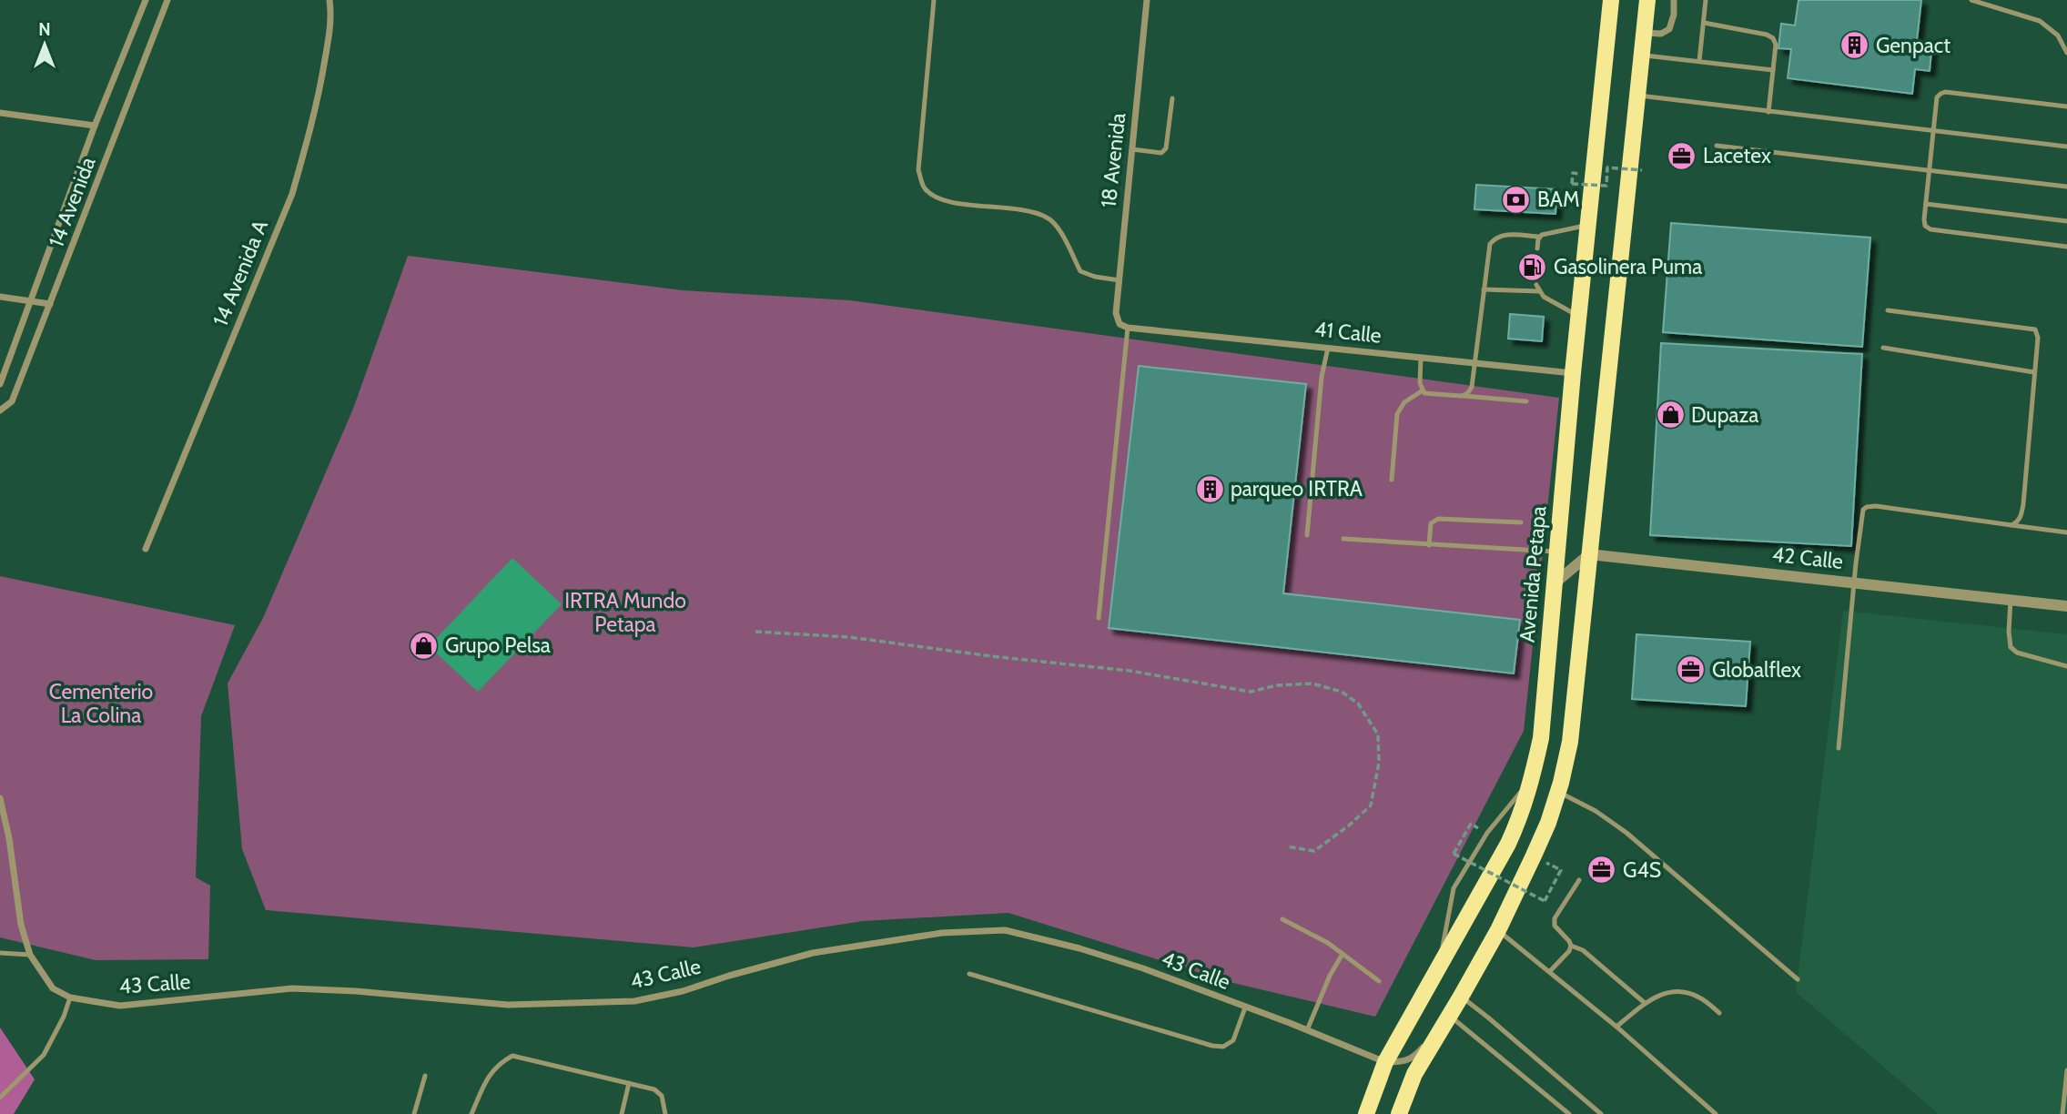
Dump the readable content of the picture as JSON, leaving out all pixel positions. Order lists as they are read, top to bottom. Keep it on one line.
{"streets":{"main road":["Avenida Petapa"],"street":["18 Avenida","14 Avenida","14 Avenida A","41 Calle","42 Calle","43 Calle"]},"crossings":[["18 Avenida","41 Calle"],["41 Calle","Avenida Petapa"],["Avenida Petapa","43 Calle"]],"parks":["IRTRA Mundo Petapa","Cementerio La Colina"],"places":{"building":["Genpact","parqueo IRTRA"],"office":["Lacetex","Globalflex","G4S"],"bank":["BAM"],"fuel station":["Gasolinera Puma"],"shop":["Dupaza","Grupo Pelsa"]},"north":"top"}
